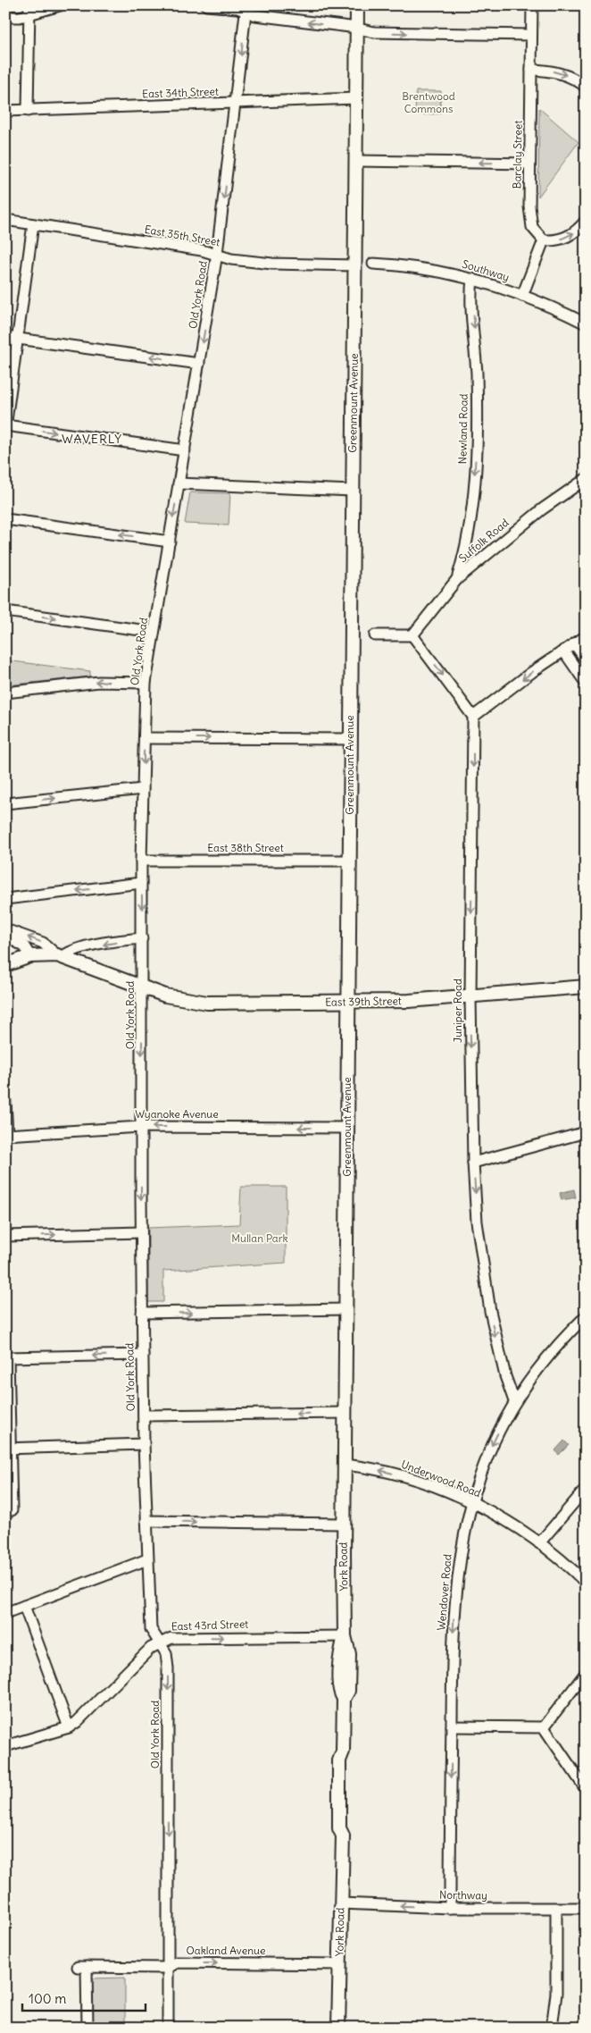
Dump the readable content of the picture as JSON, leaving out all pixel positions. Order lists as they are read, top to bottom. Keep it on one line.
{"streets":{"main road":["Greenmount Avenue","East 39th Street","York Road"],"street":["East 34th Street","Barclay Street","East 35th Street","Southway","Old York Road","Newland Road","Suffolk Road","East 38th Street","Juniper Road","Wyanoke Avenue","Underwood Road","Wendover Road","East 43rd Street","Northway","Oakland Avenue"]},"crossings":[["East 34th Street","Old York Road"],["East 34th Street","Greenmount Avenue"],["East 35th Street","Old York Road"],["East 35th Street","Greenmount Avenue"],["Southway","Newland Road"],["Old York Road","East 38th Street"],["Old York Road","East 39th Street"],["Old York Road","Wyanoke Avenue"],["Old York Road","East 43rd Street"],["Old York Road","Oakland Avenue"],["Greenmount Avenue","East 38th Street"],["Greenmount Avenue","East 39th Street"],["Greenmount Avenue","Wyanoke Avenue"],["Greenmount Avenue","Underwood Road"],["Greenmount Avenue","York Road"],["Newland Road","Suffolk Road"],["East 39th Street","Juniper Road"],["Juniper Road","Wendover Road"],["Underwood Road","Wendover Road"],["York Road","East 43rd Street"],["York Road","Northway"],["York Road","Oakland Avenue"],["Wendover Road","Northway"]],"one_way":["Old York Road","Newland Road","Juniper Road","Wyanoke Avenue","Underwood Road","Wendover Road","East 43rd Street","Northway","Oakland Avenue"],"districts":["WAVERLY"],"parks":["Brentwood Commons","Mullan Park"],"scale_bar":"100 m"}
